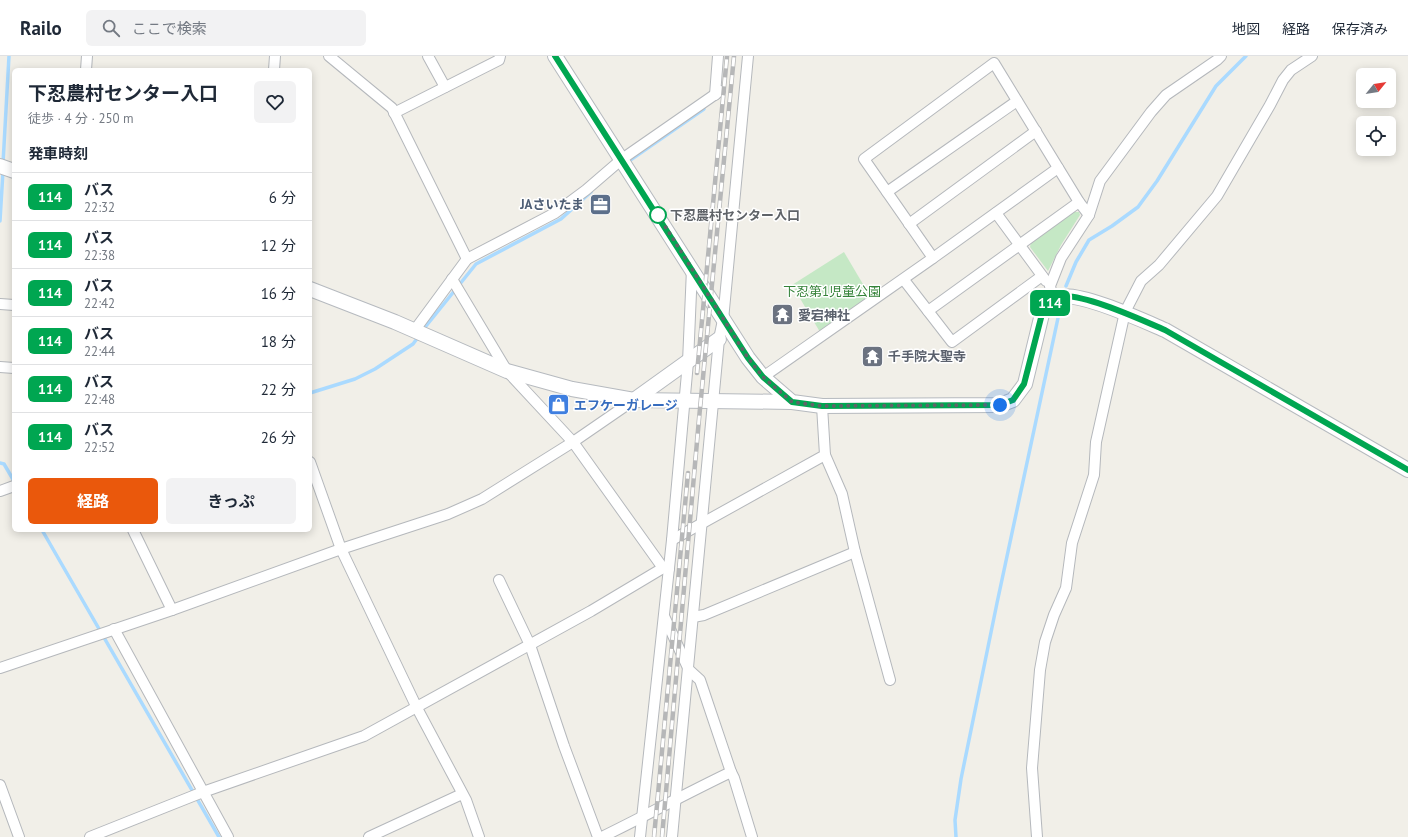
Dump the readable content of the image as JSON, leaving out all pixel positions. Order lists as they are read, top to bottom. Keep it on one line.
{"parks":["下忍第1児童公園"],"places":{"office":["JAさいたま"],"other":["下忍農村センター入口"],"temple":["愛宕神社","千手院大聖寺"],"shop":["エフケーガレージ"]},"lines":["bus line 114"],"north":"top right","page":{"header":"Railo","search":"ここで検索","nav":["地図","経路","保存済み"],"on_map":"114","heading":[["下忍農村センター入口","徒歩 · 4 分 · 250 m"],"発車時刻"],"list":[{"mark":"114","name":"バス","note":"22:32","value":"6 分"},{"mark":"114","name":"バス","note":"22:38","value":"12 分"},{"mark":"114","name":"バス","note":"22:42","value":"16 分"},{"mark":"114","name":"バス","note":"22:44","value":"18 分"},{"mark":"114","name":"バス","note":"22:48","value":"22 分"},{"mark":"114","name":"バス","note":"22:52","value":"26 分"}],"buttons":["経路","きっぷ"]}}
